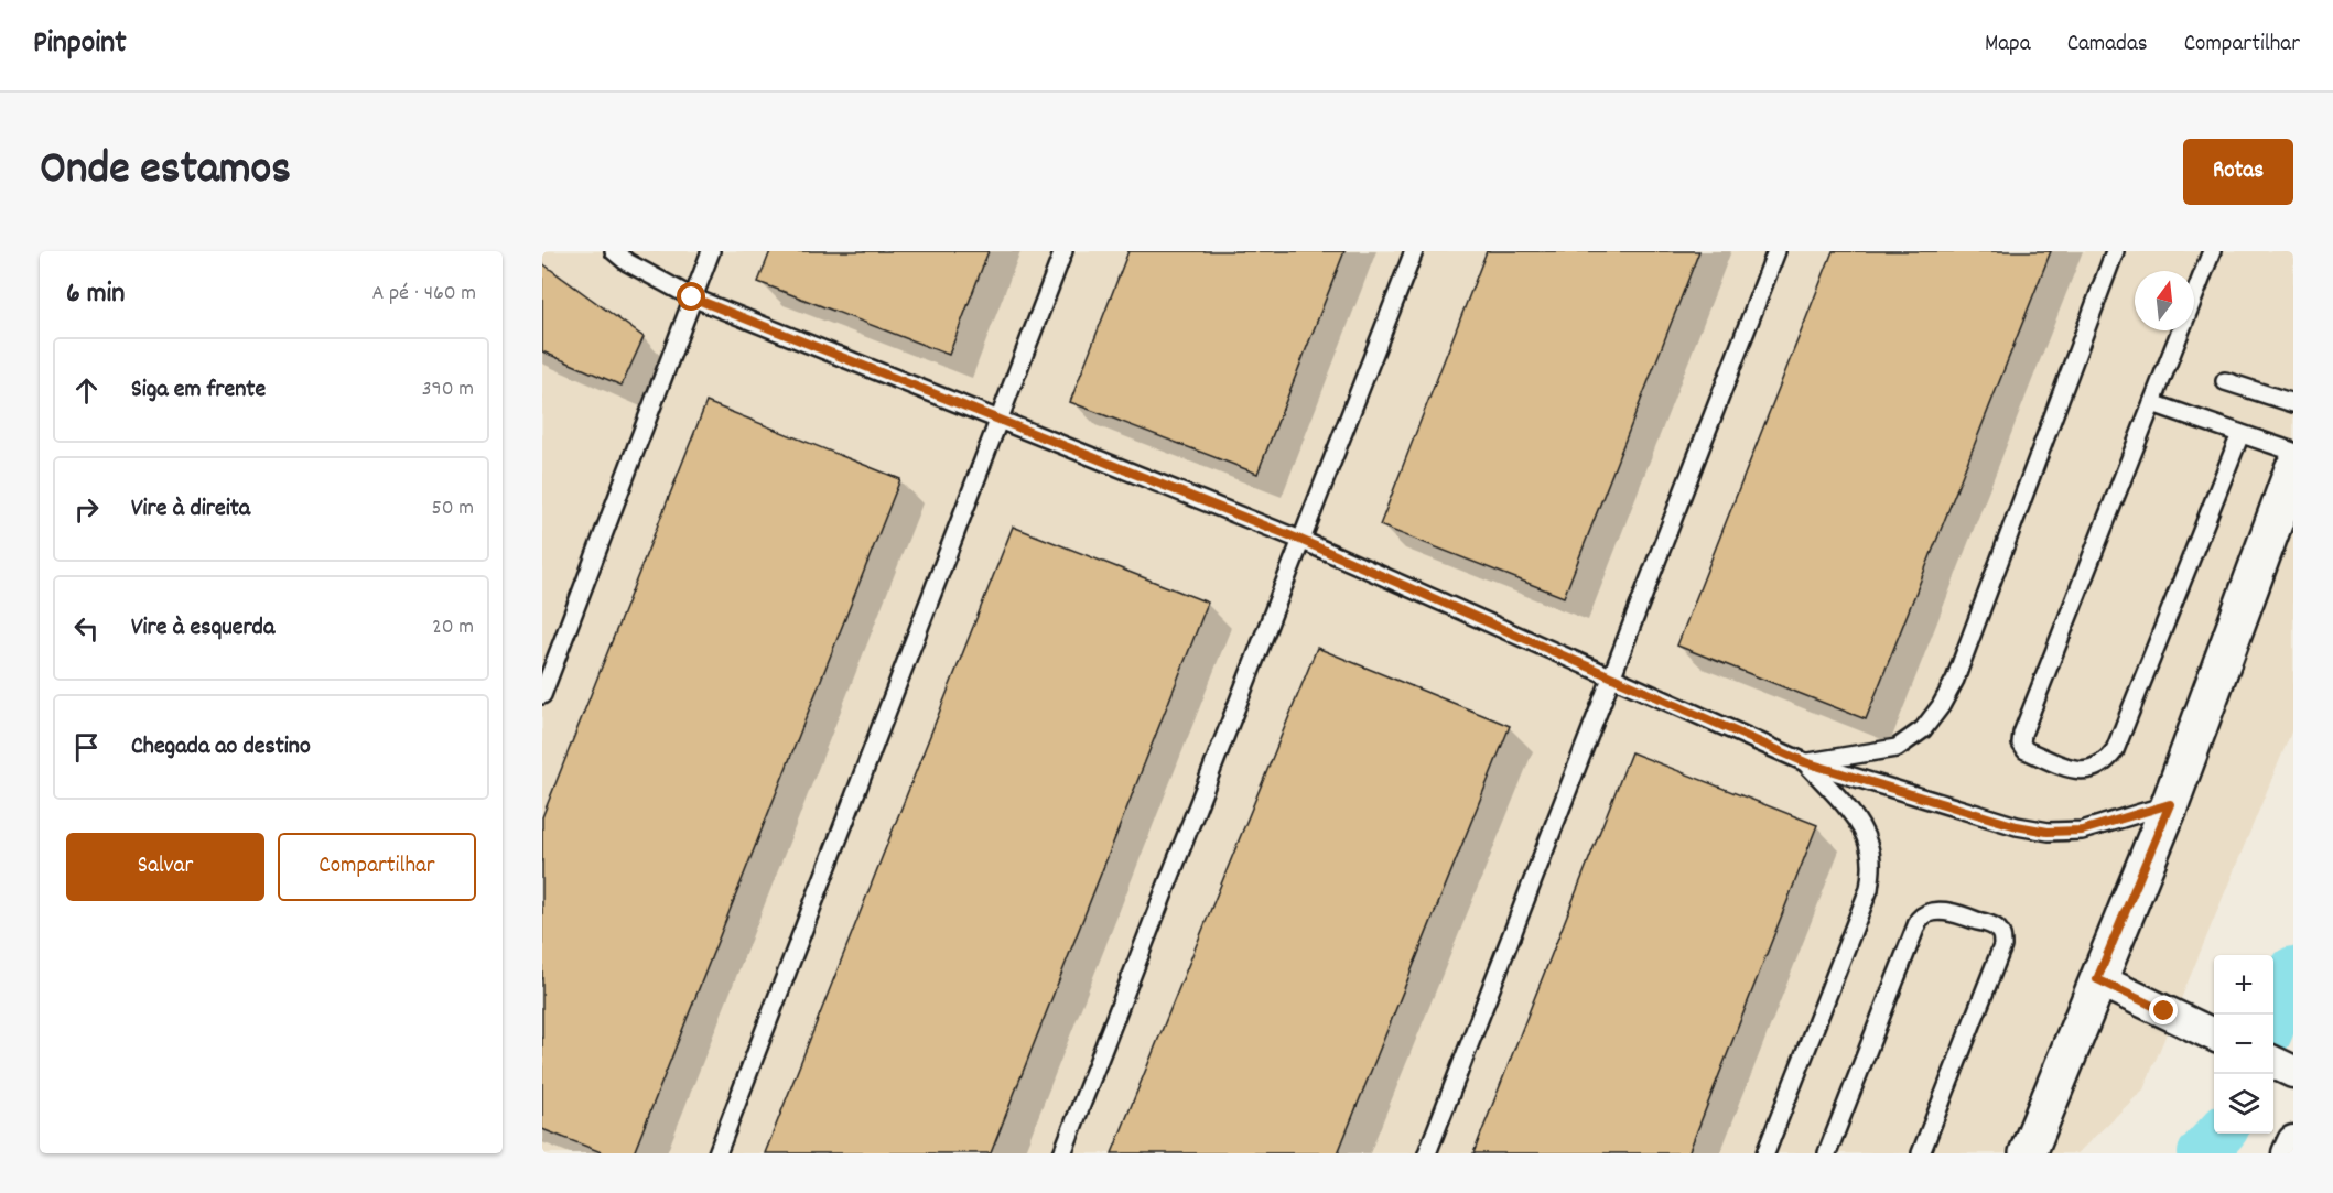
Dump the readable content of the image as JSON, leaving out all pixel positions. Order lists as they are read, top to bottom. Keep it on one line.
{"north":"top","page":{"header":"Pinpoint","nav":["Mapa","Camadas","Compartilhar"],"title":"Onde estamos","buttons":["Rotas",["Salvar","Compartilhar"]],"heading":["6 min","A pé · 460 m"],"list":[["Siga em frente","390 m"],["Vire à direita","50 m"],["Vire à esquerda","20 m"],"Chegada ao destino"],"map_buttons":["+","−"]}}
